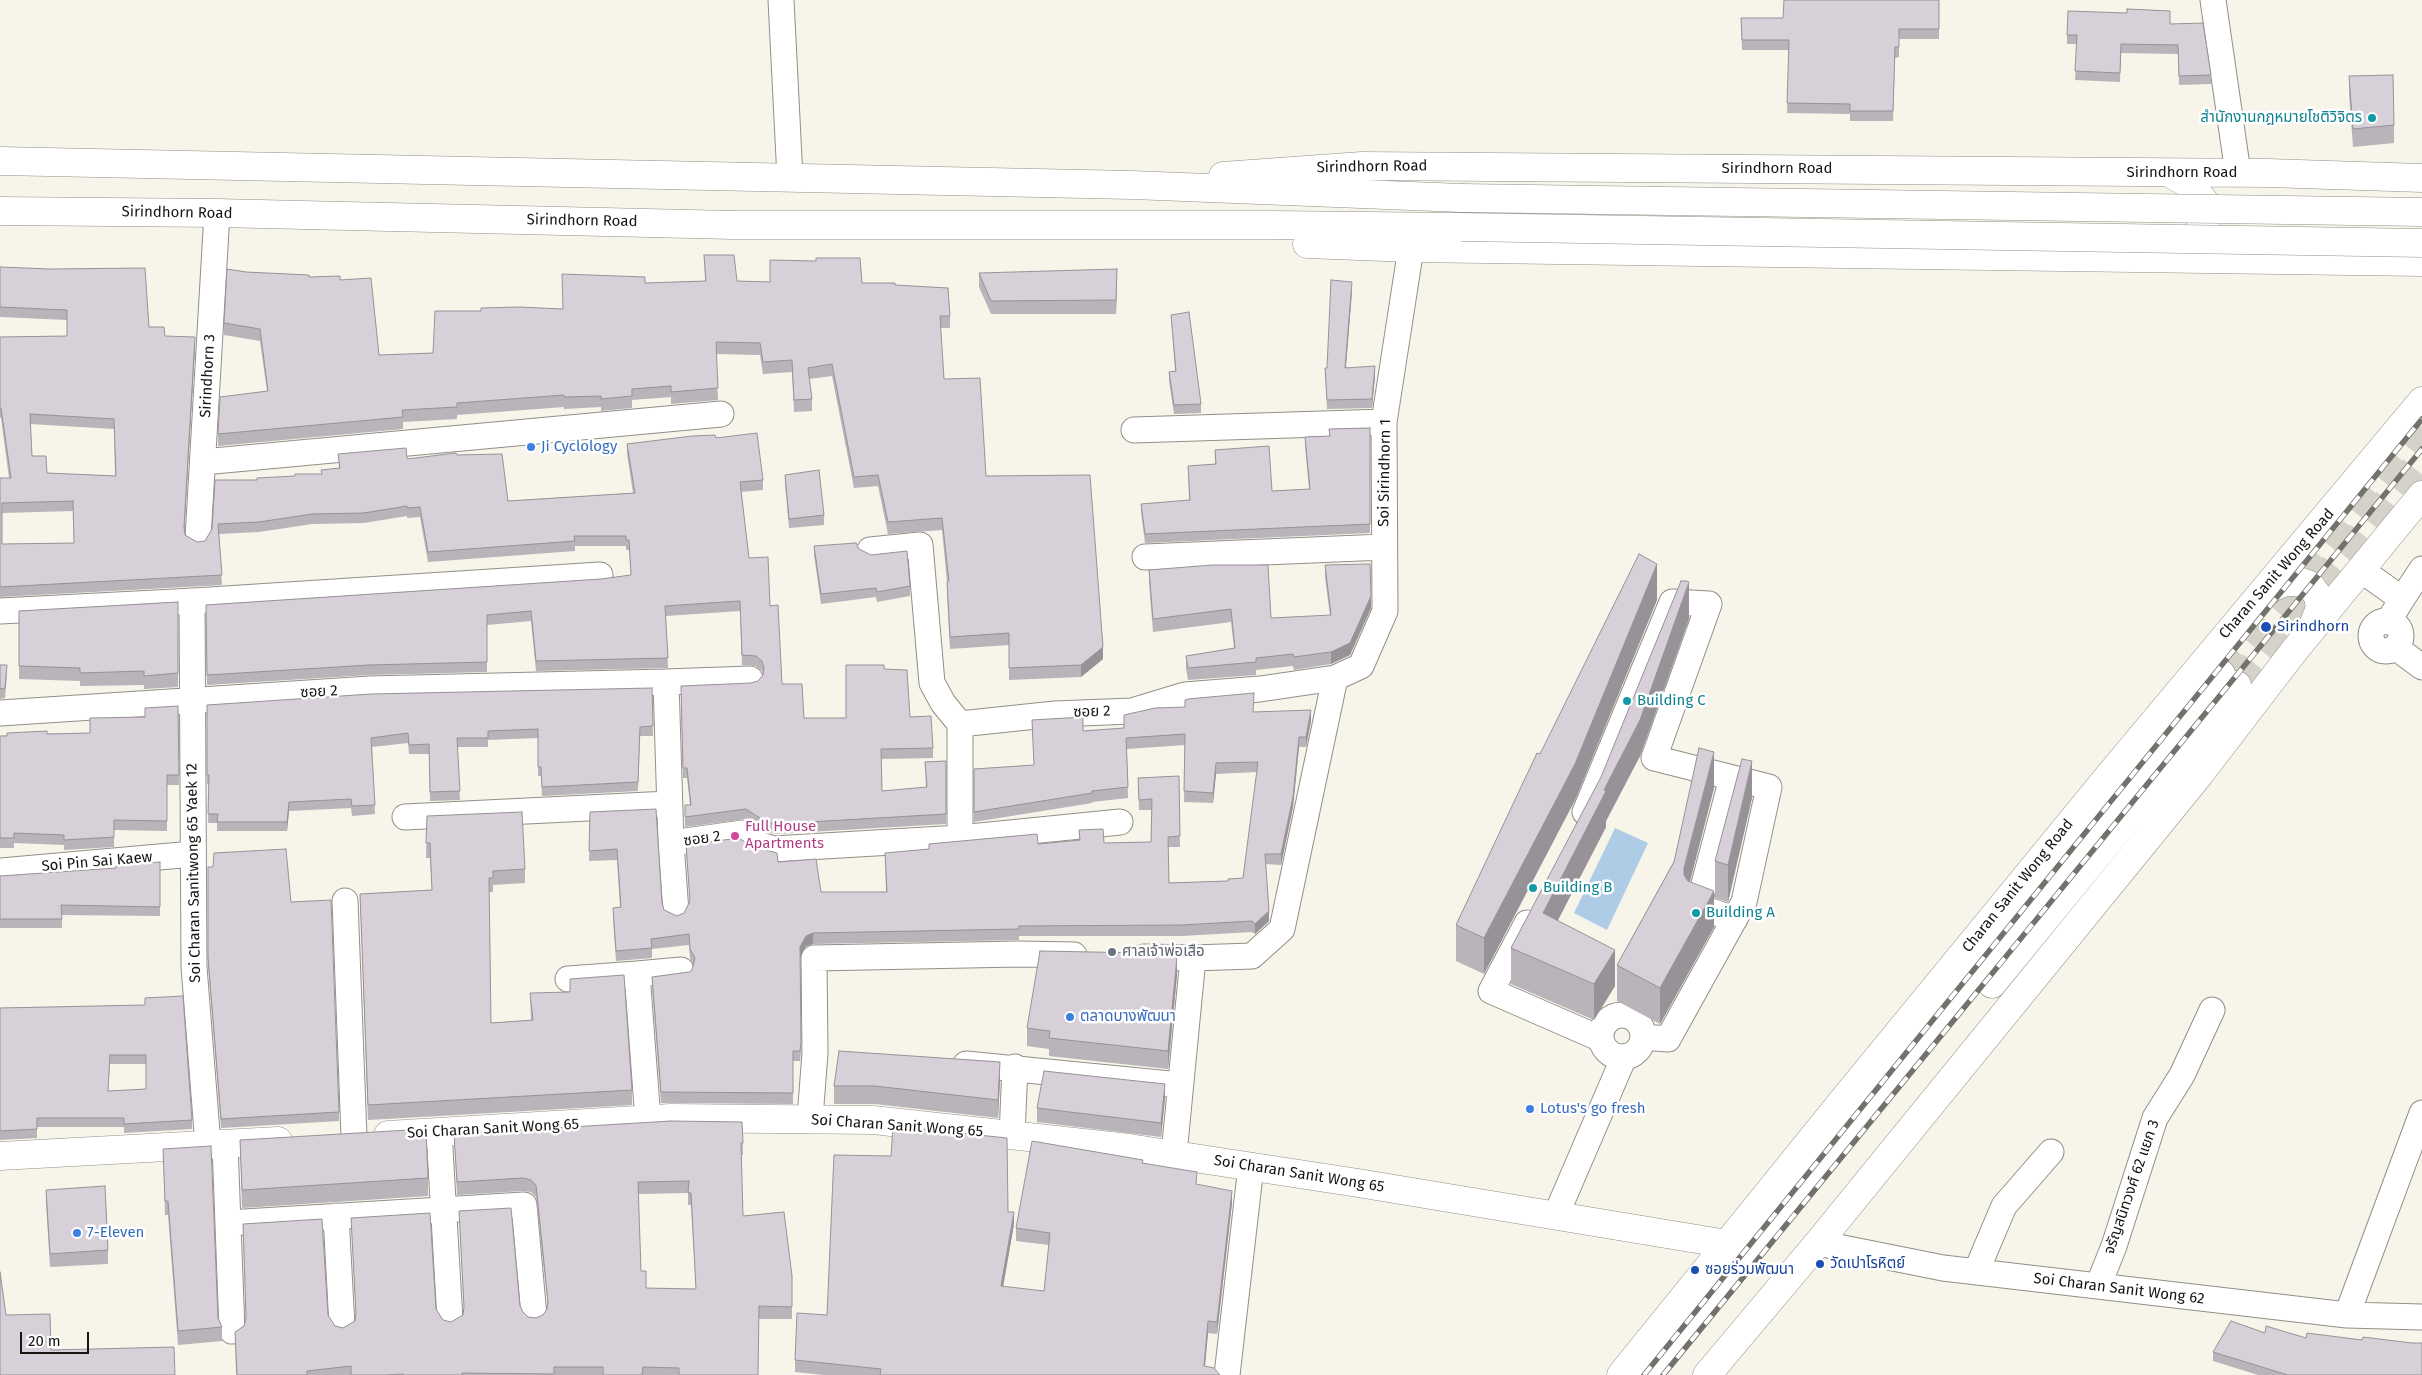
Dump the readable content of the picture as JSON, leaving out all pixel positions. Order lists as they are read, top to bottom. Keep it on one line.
{"streets":{"main road":["Sirindhorn Road","Charan Sanit Wong Road","Soi Charan Sanit Wong 65"],"street":["Sirindhorn 3","Soi Sirindhorn 1","ซอย 2","Soi Pin Sai Kaew","Soi Charan Sanitwong 65 Yaek 12","จรัญสนิทวงศ์ 62 แยก 3","Soi Charan Sanit Wong 62"]},"crossings":[["Sirindhorn Road","Sirindhorn 3"],["Sirindhorn Road","Soi Sirindhorn 1"],["Soi Sirindhorn 1","ซอย 2"],["Charan Sanit Wong Road","Soi Charan Sanit Wong 65"],["ซอย 2","Soi Charan Sanitwong 65 Yaek 12"],["Soi Pin Sai Kaew","Soi Charan Sanitwong 65 Yaek 12"],["จรัญสนิทวงศ์ 62 แยก 3","Soi Charan Sanit Wong 62"]],"places":["สำนักงานกฎหมายโชติวิจิตร","Ji Cyclology","Sirindhorn","Building C","Full House Apartments","Building B","Building A","ศาลเจ้าพ่อเสือ","ตลาดบางพัฒนา","Lotus's go fresh","7-Eleven","วัดเปาโรหิตย์","ซอยร่วมพัฒนา"],"scale_bar":"20 m"}
